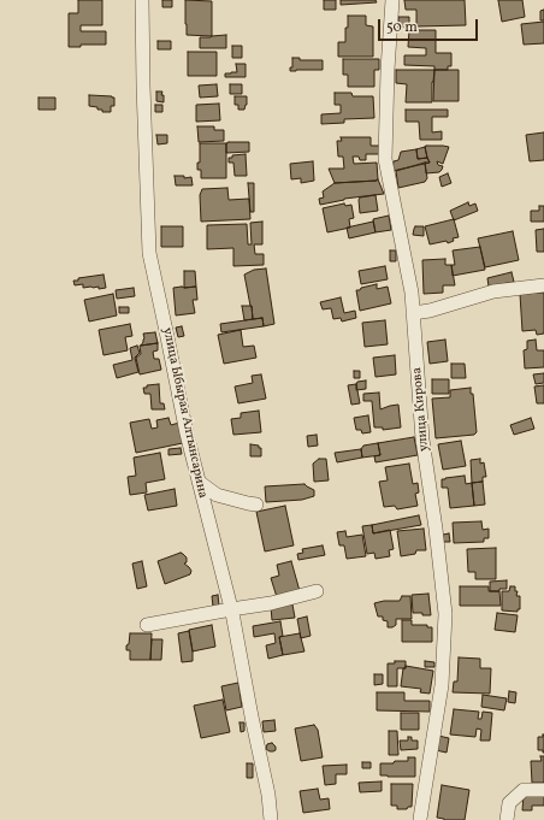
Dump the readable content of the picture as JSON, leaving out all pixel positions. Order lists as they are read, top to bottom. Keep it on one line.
{"streets":{"street":["улица Кирова","улица Ыбырая Алтынсарина"]},"scale_bar":"50 m"}
